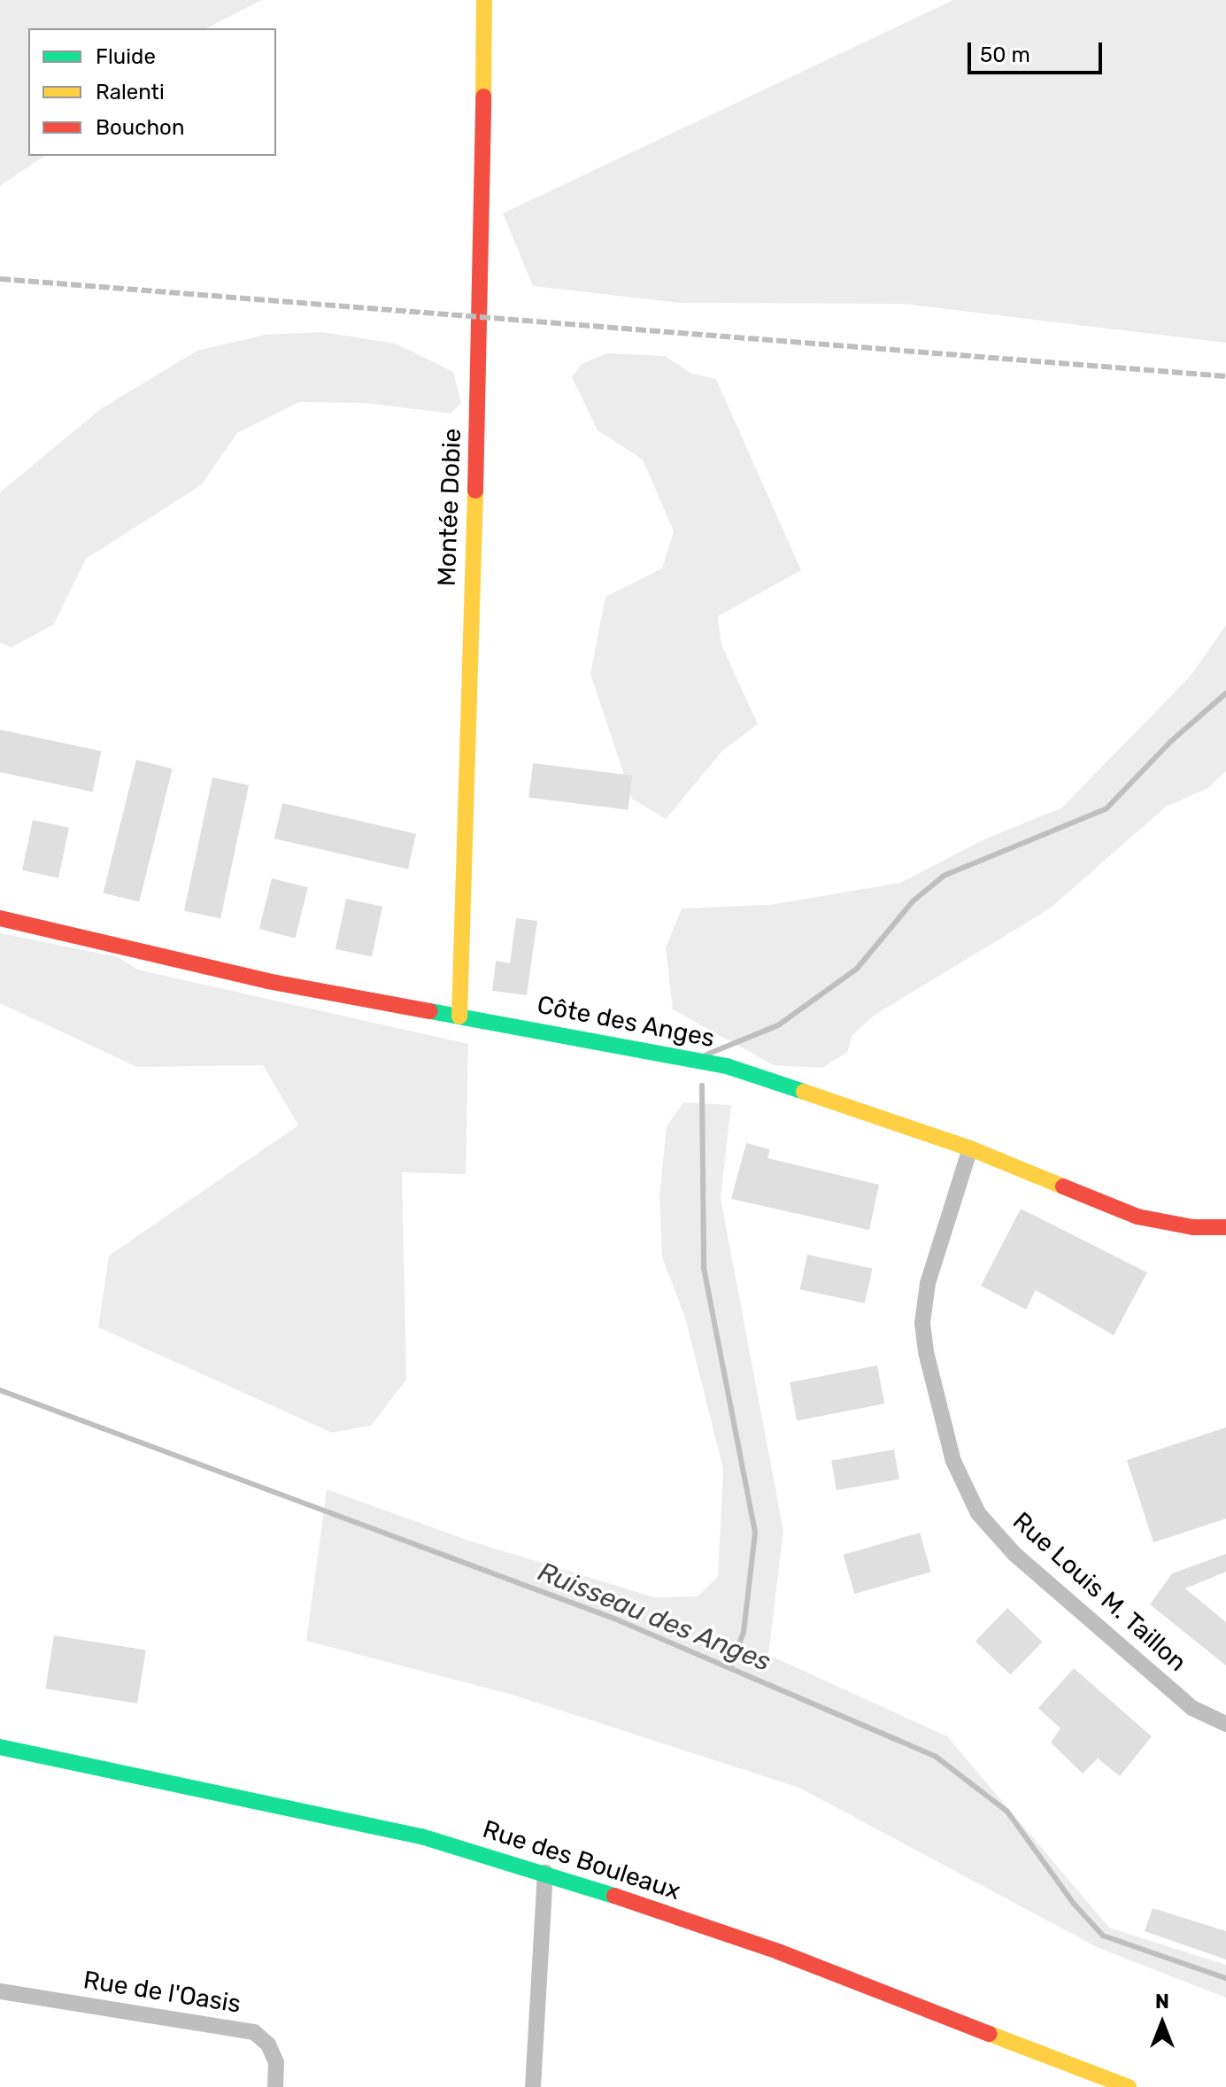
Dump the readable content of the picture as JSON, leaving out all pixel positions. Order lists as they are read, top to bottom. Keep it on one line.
{"streets":{"street":["Montée Dobie","Côte des Anges","Rue Louis M. Taillon","Rue des Bouleaux","Rue de l'Oasis"]},"crossings":[["Montée Dobie","Côte des Anges"],["Côte des Anges","Rue Louis M. Taillon"]],"water":["Ruisseau des Anges"],"legend":["Fluide","Ralenti","Bouchon"],"scale_bar":"50 m","north":"top"}
